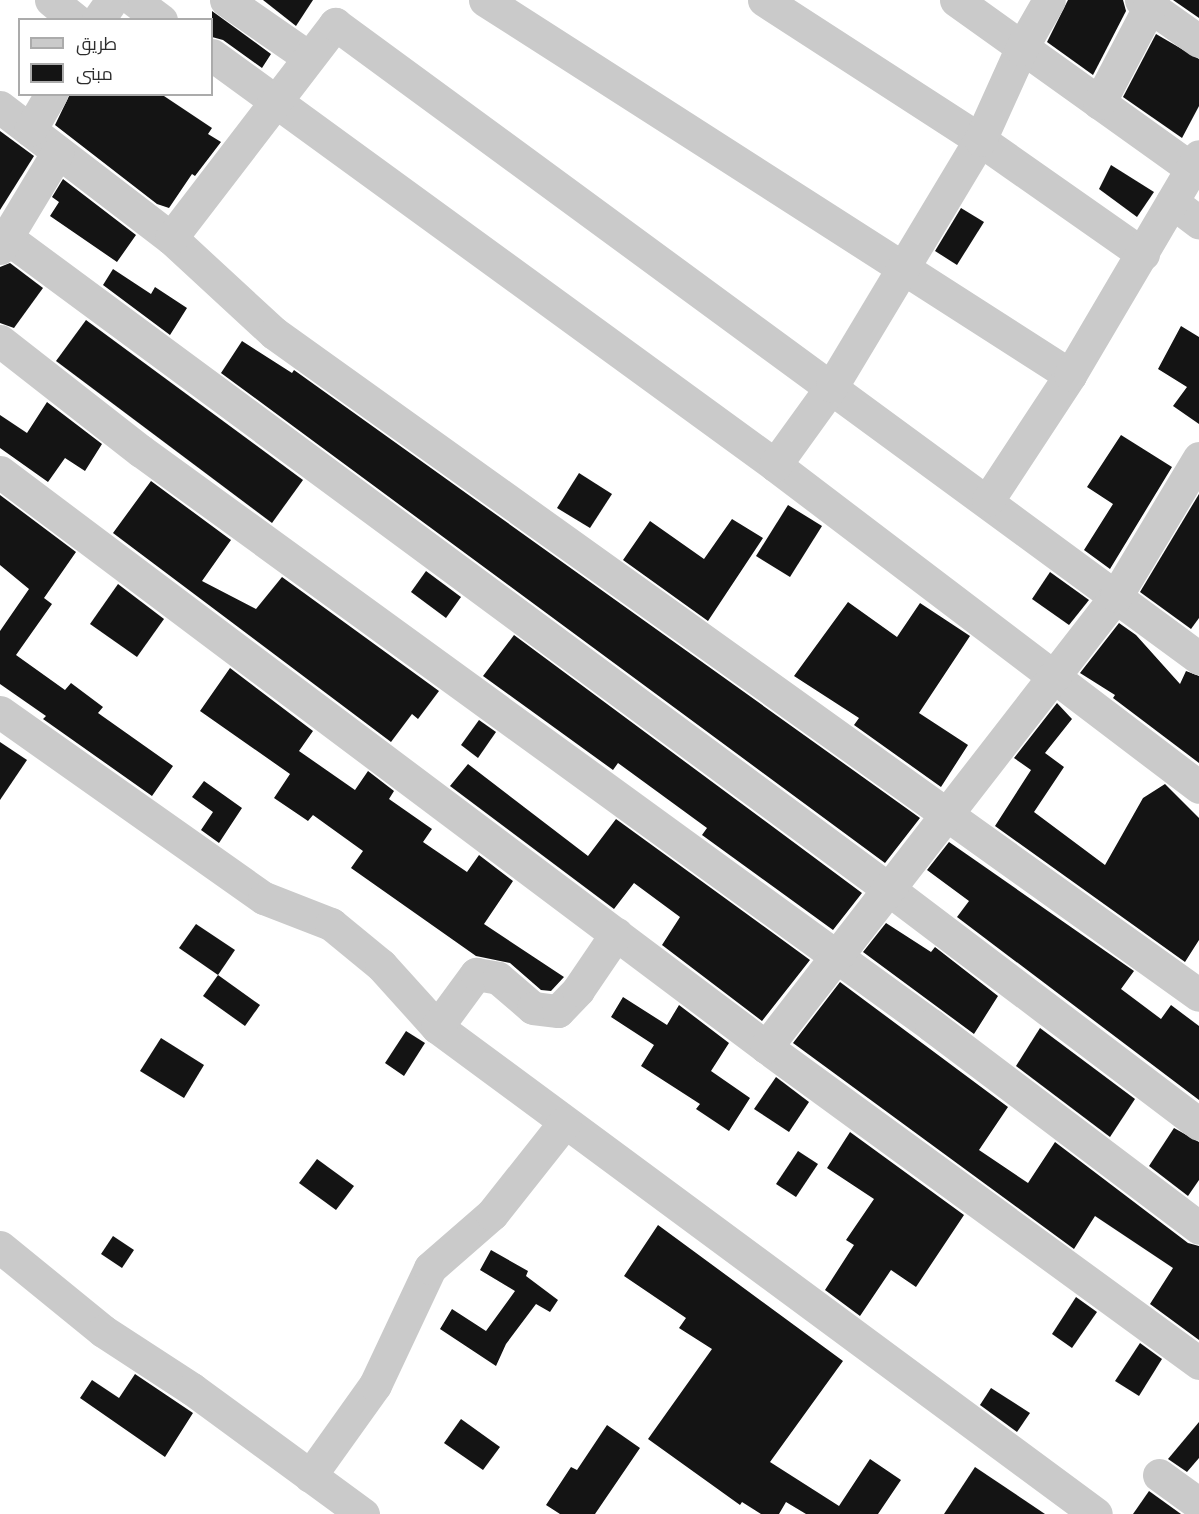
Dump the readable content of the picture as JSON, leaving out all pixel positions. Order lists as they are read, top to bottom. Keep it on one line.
{"legend":["طريق","مبنى"]}
